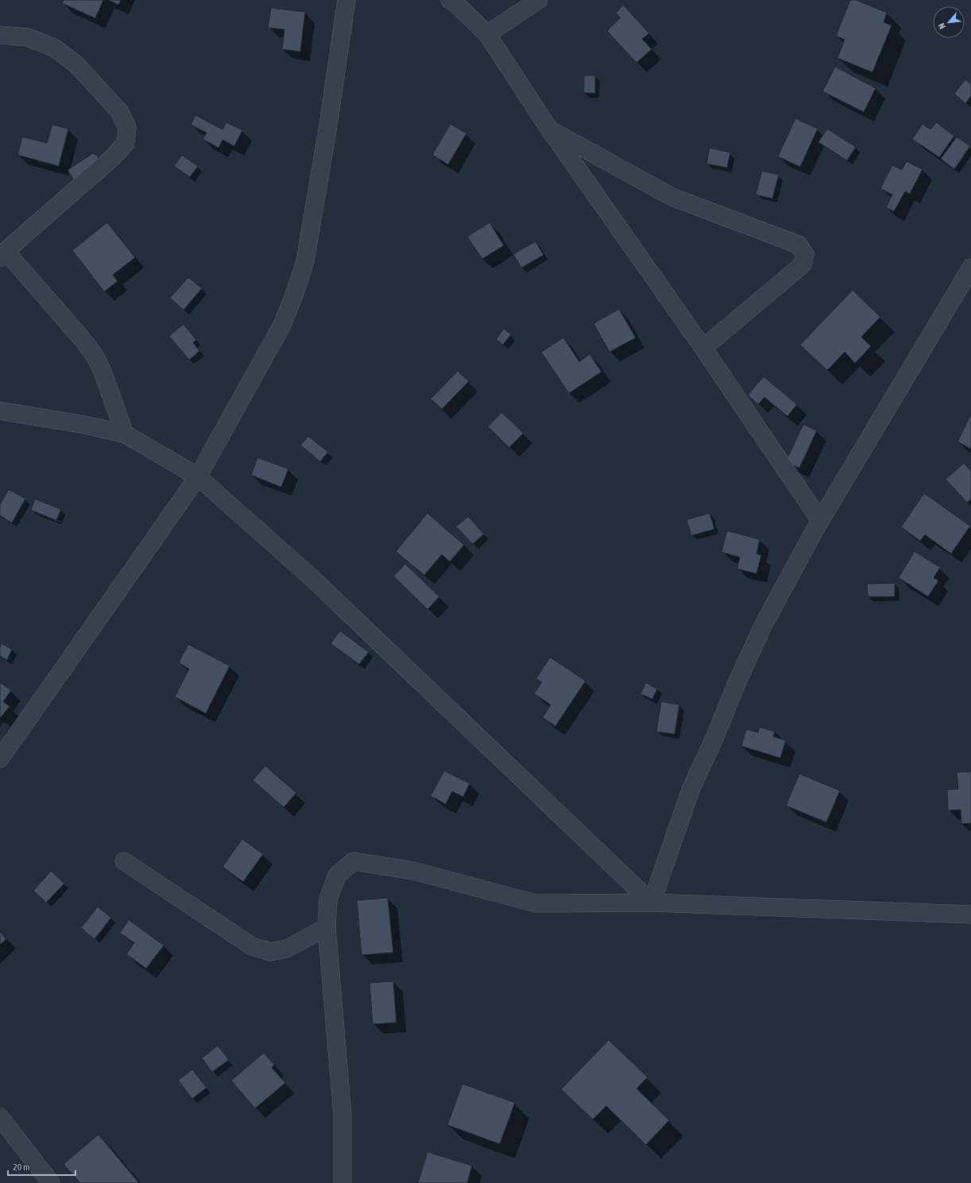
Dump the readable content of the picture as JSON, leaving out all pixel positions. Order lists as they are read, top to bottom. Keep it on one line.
{"scale_bar":"20 m","north":"bottom left"}
